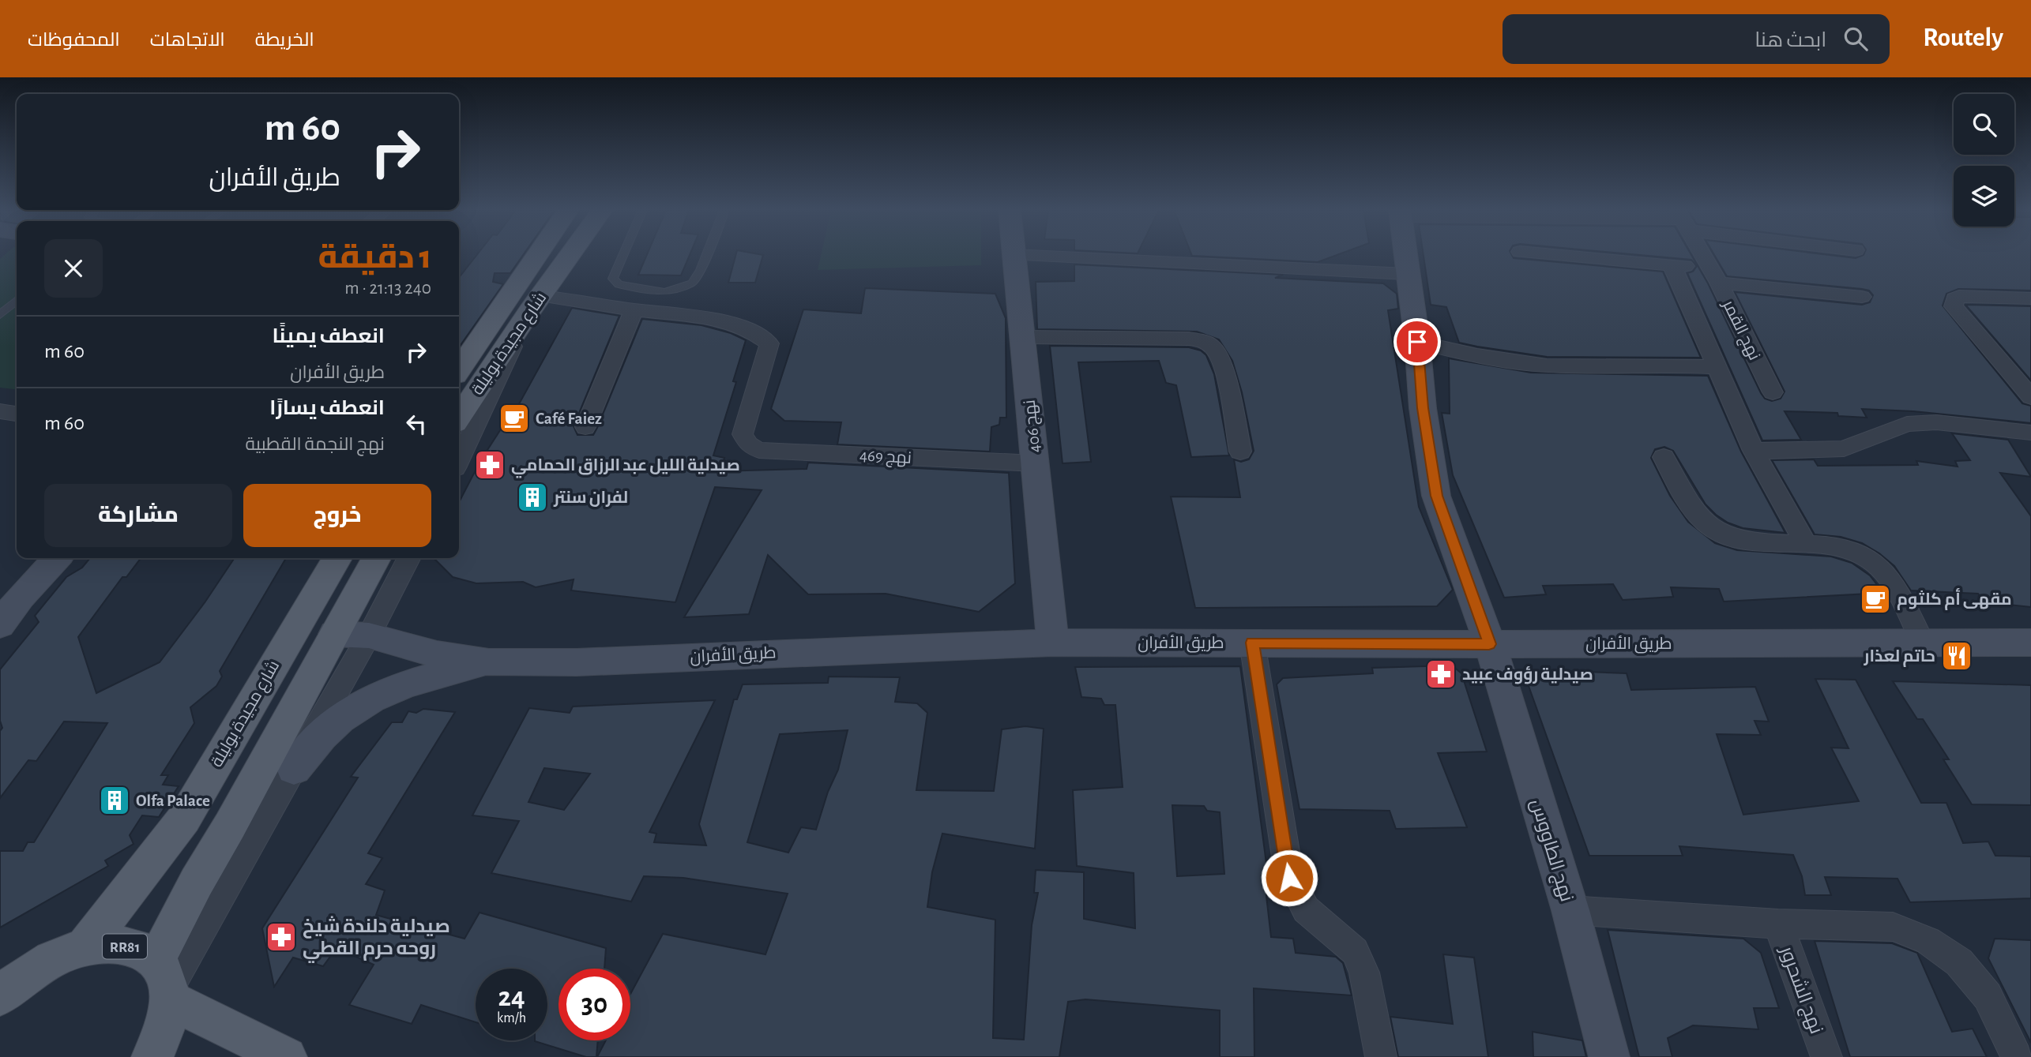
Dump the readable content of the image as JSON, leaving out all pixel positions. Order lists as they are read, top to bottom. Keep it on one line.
{"streets":{"main road":["شارع مجيدة بوليلة","RR81"],"street":["نهج القمر","نهج 406","نهج 469","طريق الأفران","نهج الطاووس","نهج الشحرور"]},"crossings":[["شارع مجيدة بوليلة","RR81"],["نهج 406","نهج 469"],["نهج 406","طريق الأفران"],["طريق الأفران","نهج الطاووس"]],"places":{"cafe":["Café Faiez","مقهى أم كلثوم"],"pharmacy":["صيدلية الليل عبد الرزاق الحمامي","صيدلية رؤوف عبيد","صيدلية دلندة شيخ روحه حرم القطي"],"building":["لفران سنتر","Olfa Palace"],"restaurant":["حاتم لعذار"]},"page":{"header":"Routely","search":"ابحث هنا","nav":["الخريطة","الاتجاهات","المحفوظات"],"turn":["60 m","طريق الأفران"],"heading":["1 دقيقة","240 m · 21:13"],"list":[{"name":"انعطف يمينًا","note":"طريق الأفران","value":"60 m"},{"name":"انعطف يسارًا","note":"نهج النجمة القطبية","value":"60 m"}],"buttons":["خروج","مشاركة"],"speed":"24 km/h","limit":"30"}}
